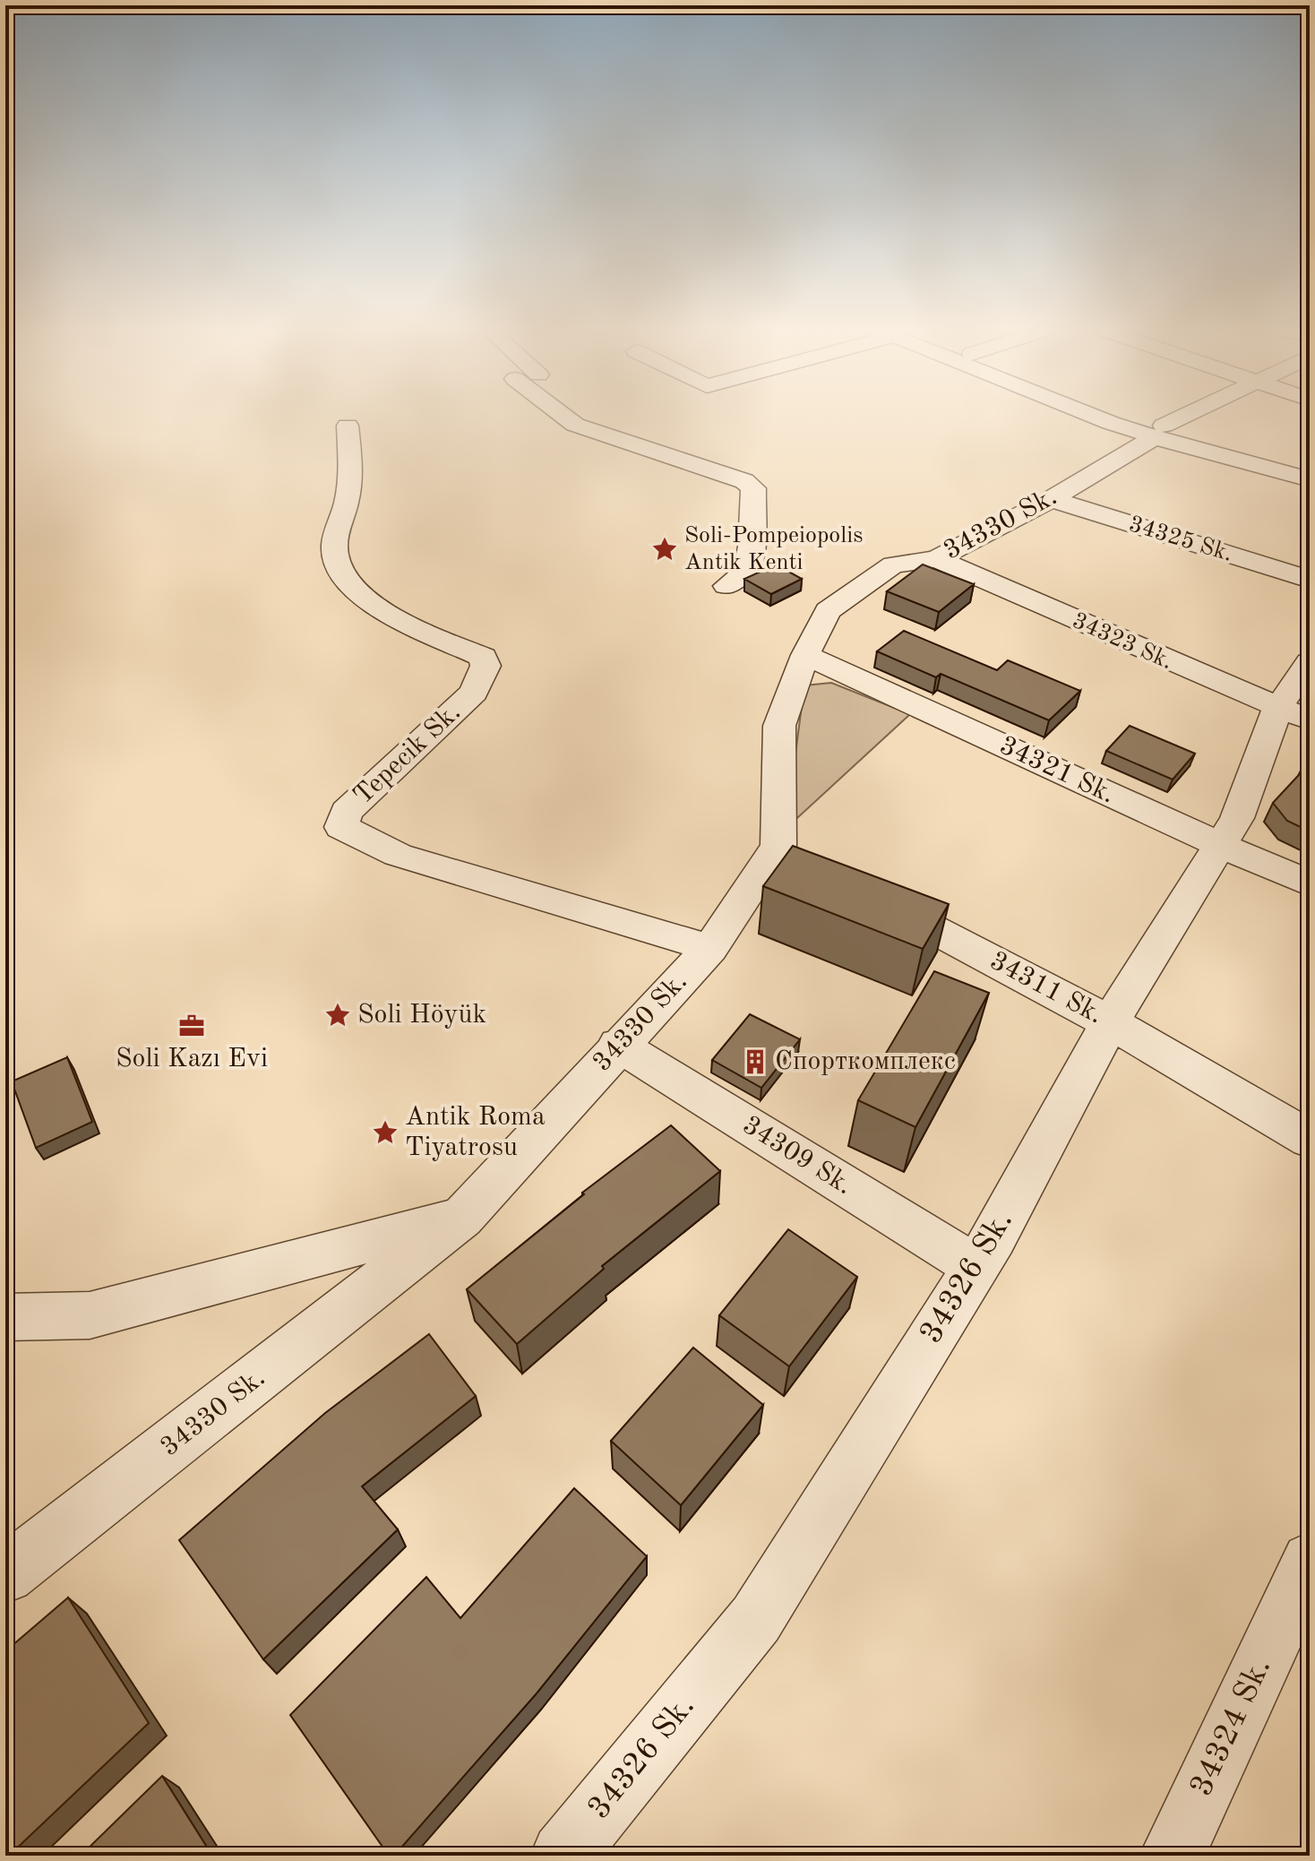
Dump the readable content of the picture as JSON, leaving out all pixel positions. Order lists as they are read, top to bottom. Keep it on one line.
{"streets":{"street":["34330 Sk.","34325 Sk.","34323 Sk.","Tepecik Sk.","34321 Sk.","34311 Sk.","34309 Sk.","34326 Sk.","34324 Sk."]},"crossings":[["34330 Sk.","34325 Sk."],["34330 Sk.","34323 Sk."],["34330 Sk.","Tepecik Sk."],["34330 Sk.","34321 Sk."],["34330 Sk.","34309 Sk."],["34323 Sk.","34326 Sk."],["34321 Sk.","34326 Sk."],["34311 Sk.","34326 Sk."],["34309 Sk.","34326 Sk."]],"places":{"place":["Soli-Pompeiopolis Antik Kenti","Soli Höyük","Antik Roma Tiyatrosu"],"office":["Soli Kazı Evi"],"building":["Спорткомплекс"]}}
